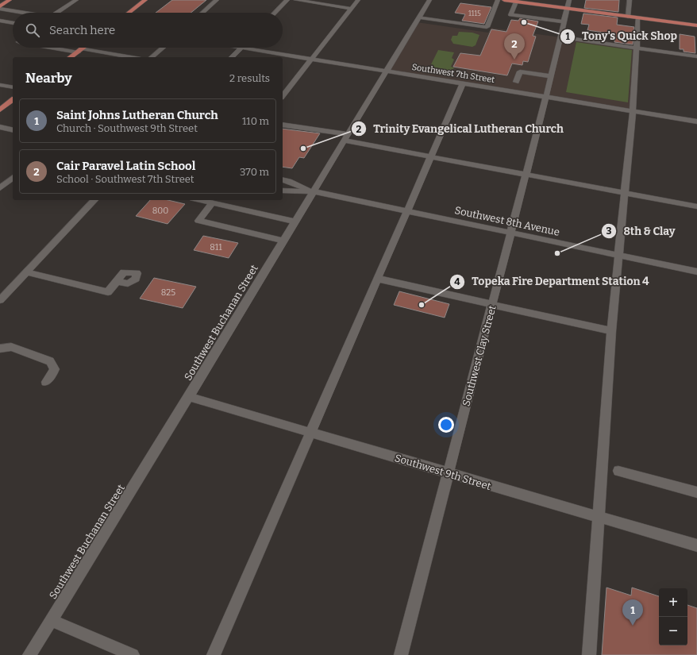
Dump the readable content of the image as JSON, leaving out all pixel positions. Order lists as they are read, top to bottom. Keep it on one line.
{"streets":{"street":["Southwest 7th Street","Southwest 8th Avenue","Southwest Buchanan Street","Southwest Clay Street","Southwest 9th Street"]},"crossings":[["Southwest 7th Street","Southwest Buchanan Street"],["Southwest 7th Street","Southwest Clay Street"],["Southwest 8th Avenue","Southwest Buchanan Street"],["Southwest 8th Avenue","Southwest Clay Street"],["Southwest Buchanan Street","Southwest 9th Street"],["Southwest Clay Street","Southwest 9th Street"]],"places":["Tony's Quick Shop","Trinity Evangelical Lutheran Church","8th & Clay","Topeka Fire Department Station 4"],"house_numbers":["1115","800","811","825"],"page":{"search":"Search here","pins":["2","1"],"heading":["Nearby","2 results"],"list":[{"mark":"1","name":"Saint Johns Lutheran Church","note":"Church · Southwest 9th Street","value":"110 m"},{"mark":"2","name":"Cair Paravel Latin School","note":"School · Southwest 7th Street","value":"370 m"}],"map_buttons":["+","−"]}}
